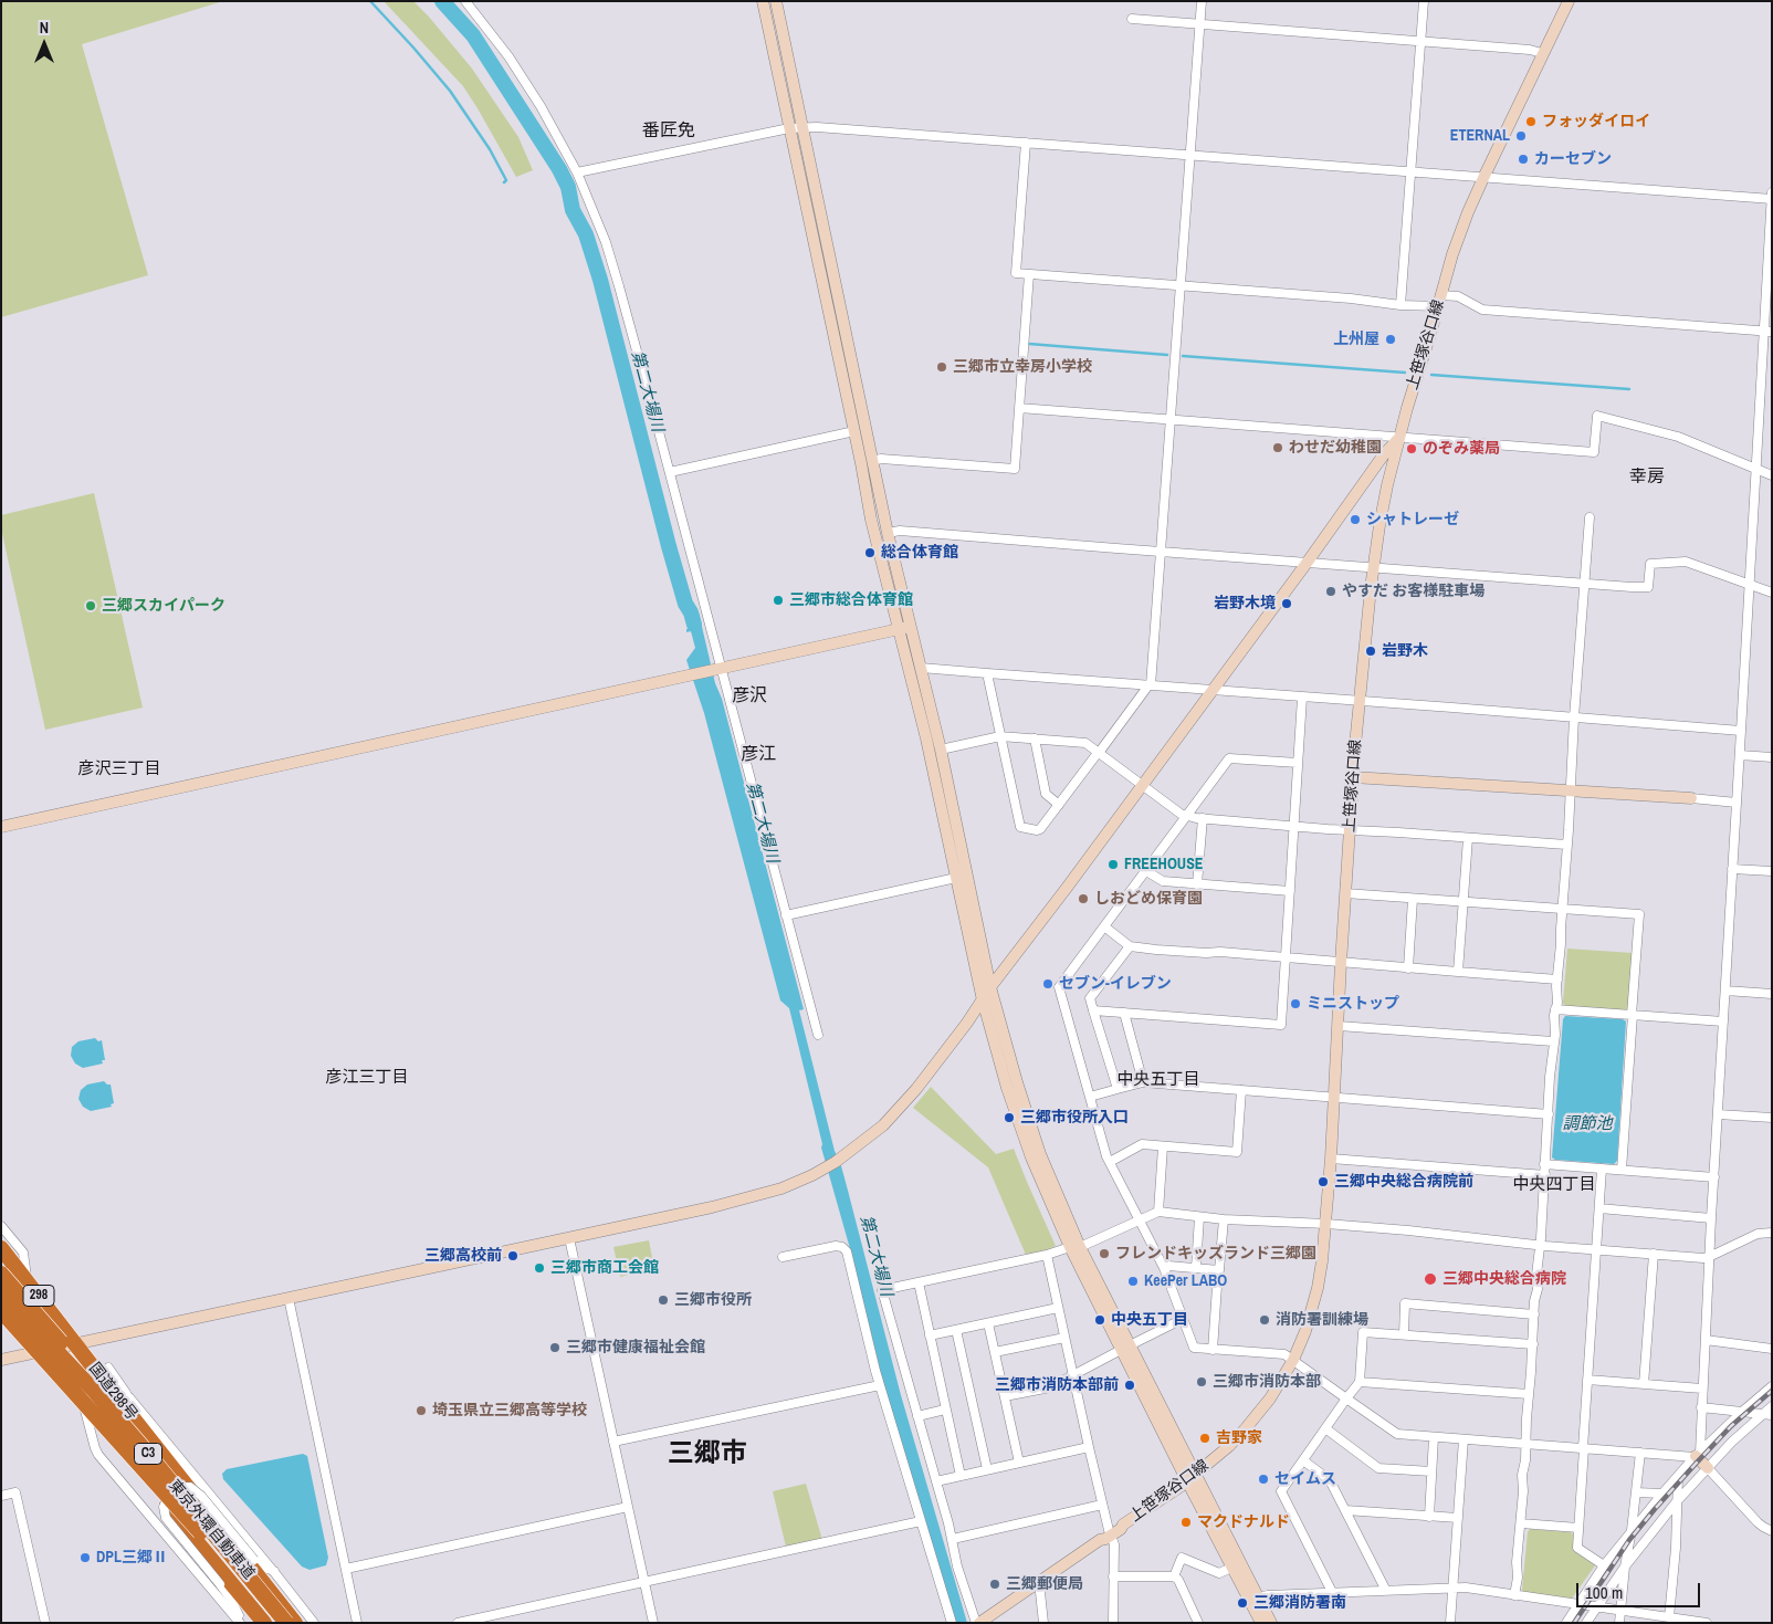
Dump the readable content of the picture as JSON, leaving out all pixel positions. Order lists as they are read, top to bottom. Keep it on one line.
{"streets":{"highway":["298","国道298号","C3","東京外環自動車道"],"street":["上笹塚谷口線"]},"districts":["番匠免","幸房","彦沢","彦江","彦沢三丁目","彦江三丁目","中央五丁目","中央四丁目","三郷市"],"water":["第二大場川","調節池"],"places":["フォッダイロイ","ETERNAL","カーセブン","上州屋","三郷市立幸房小学校","わせだ幼稚園","のぞみ薬局","シャトレーゼ","総合体育館","やすだ お客様駐車場","三郷市総合体育館","岩野木境","三郷スカイパーク","岩野木","FREEHOUSE","しおどめ保育園","セブン-イレブン","ミニストップ","三郷市役所入口","三郷中央総合病院前","フレンドキッズランド三郷園","三郷高校前","三郷市商工会館","三郷中央総合病院","KeePer LABO","三郷市役所","中央五丁目","消防署訓練場","三郷市健康福祉会館","三郷市消防本部","三郷市消防本部前","埼玉県立三郷高等学校","吉野家","セイムス","マクドナルド","DPL三郷Ⅱ","三郷郵便局","三郷消防署南"],"scale_bar":"100 m","north":"top"}
